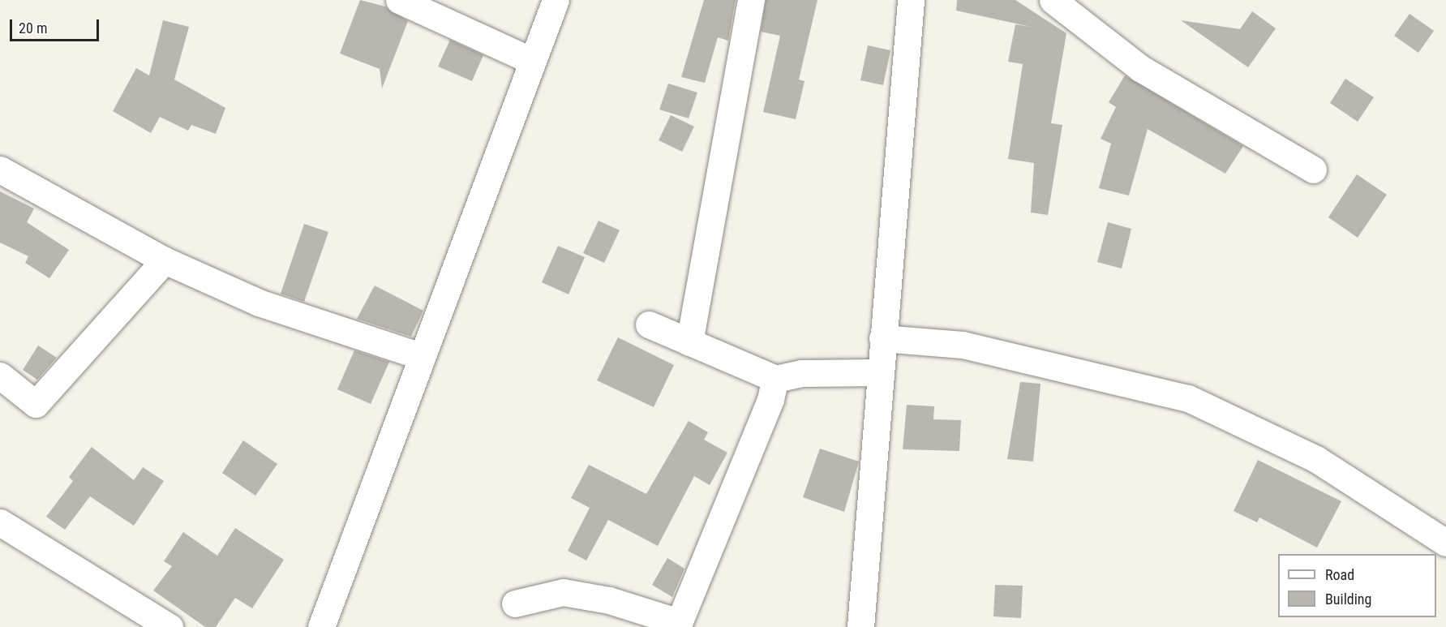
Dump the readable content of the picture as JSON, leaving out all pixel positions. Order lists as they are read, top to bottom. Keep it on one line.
{"legend":["Road","Building"],"scale_bar":"20 m"}
